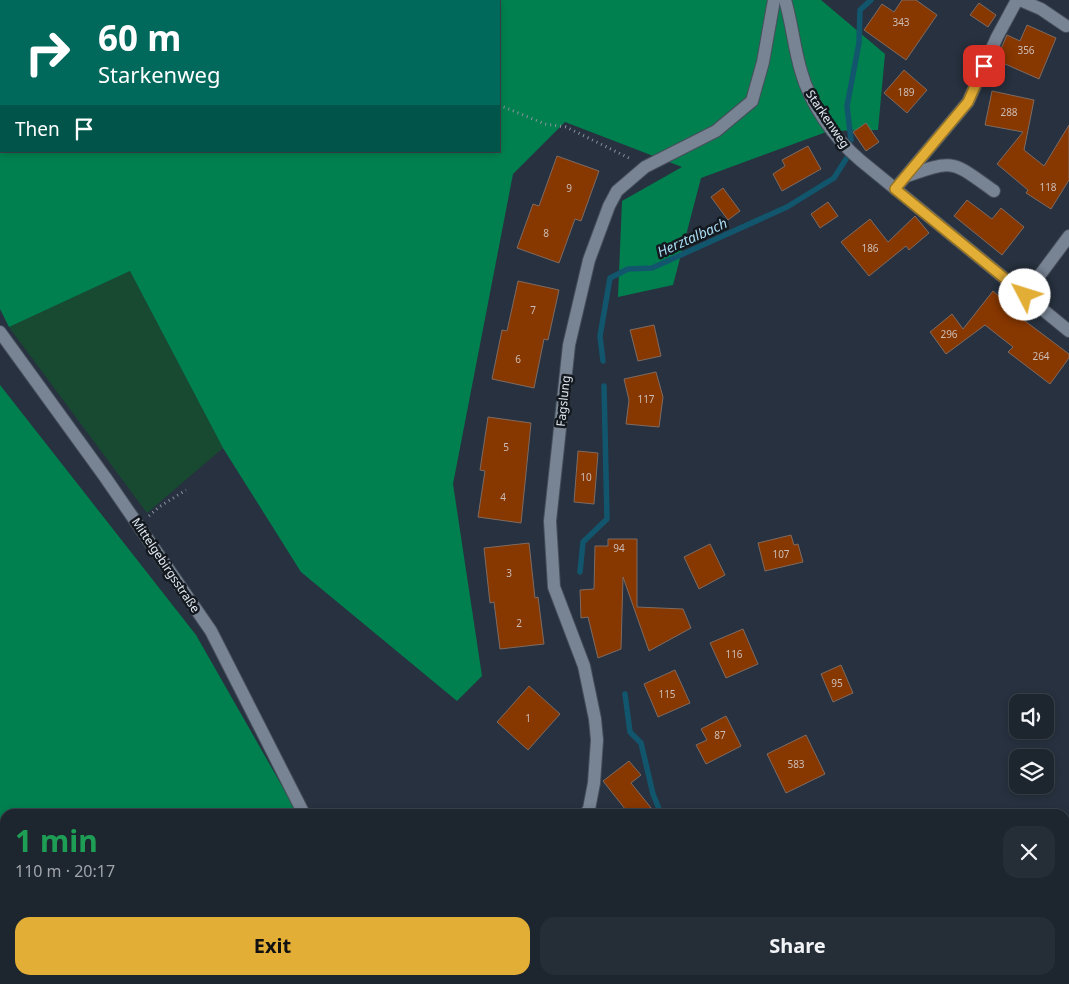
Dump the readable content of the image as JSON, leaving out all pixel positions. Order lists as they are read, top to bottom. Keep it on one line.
{"streets":{"street":["Starkenweg","Fagslung","Mittelgebirgsstraße"]},"water":["Herztalbach"],"house_numbers":["343","356","189","288","118","9","8","186","7","296","264","6","117","5","10","4","94","107","3","2","116","95","115","1","87","583"],"page":{"turn":["60 m","Starkenweg"],"then":"Then","heading":["1 min","110 m · 20:17"],"buttons":["Exit","Share"]}}
